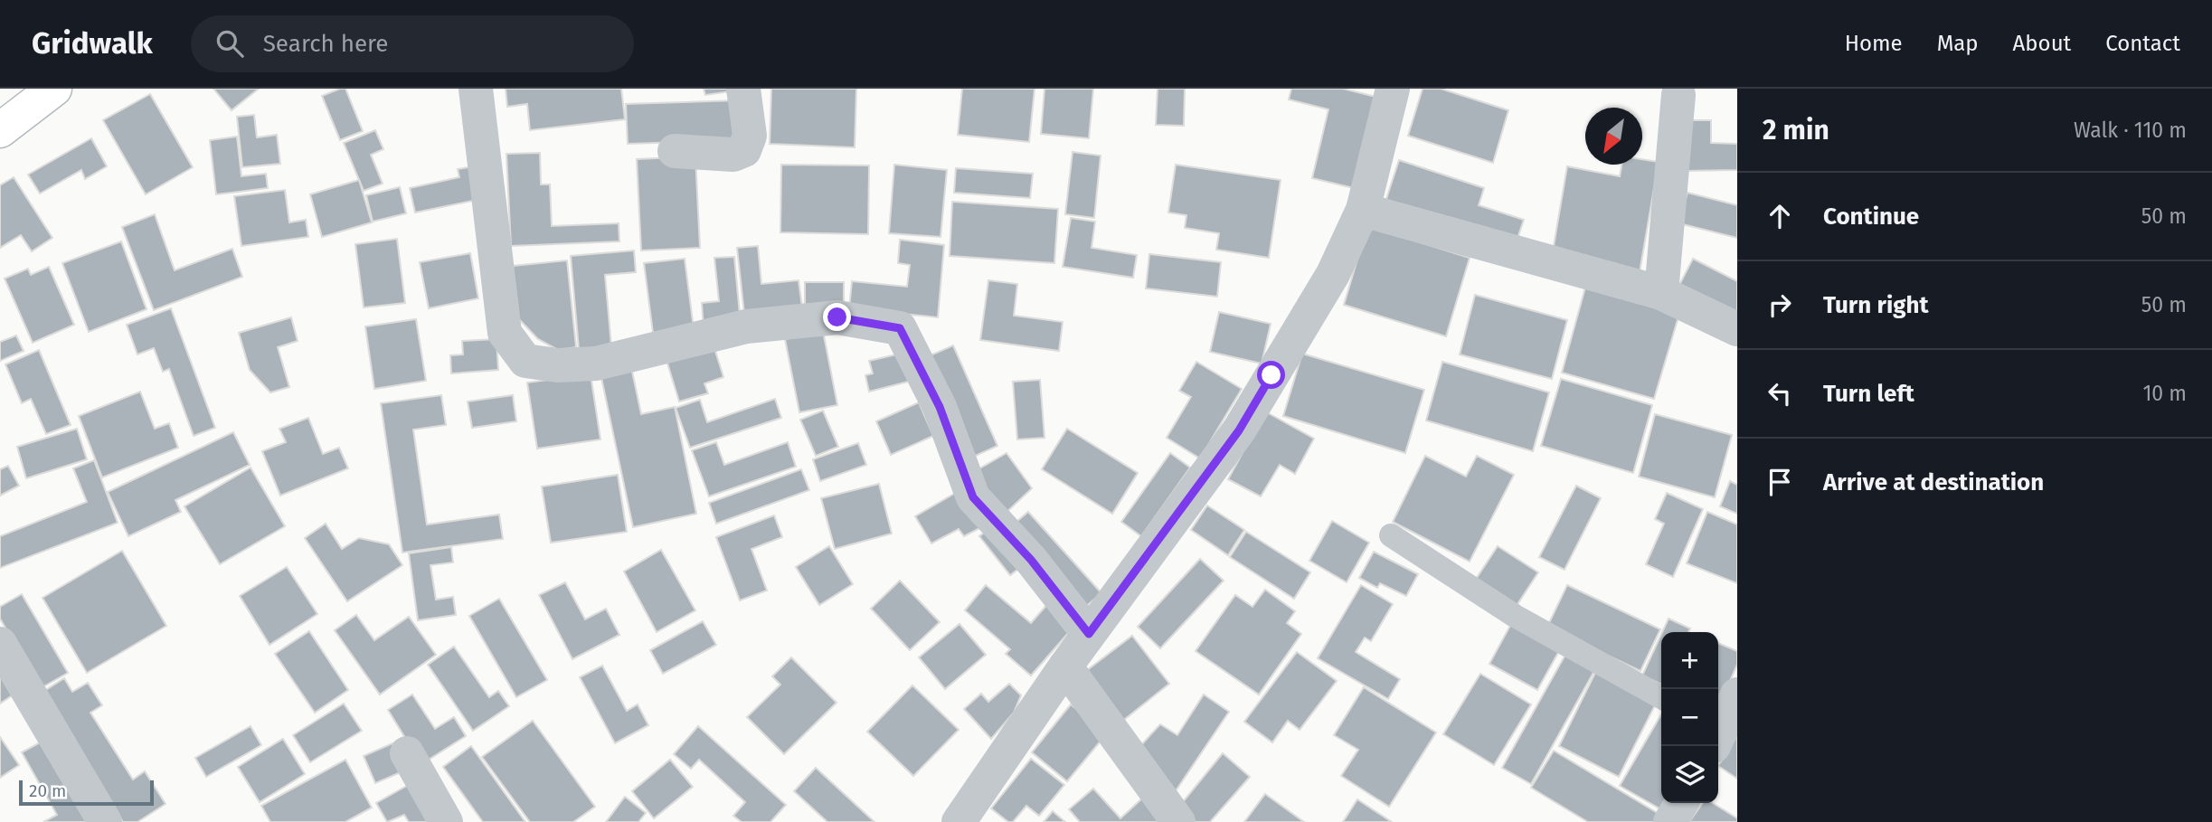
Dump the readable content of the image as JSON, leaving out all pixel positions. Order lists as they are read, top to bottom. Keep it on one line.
{"scale_bar":"20 m","north":"bottom left","page":{"header":"Gridwalk","search":"Search here","nav":["Home","Map","About","Contact"],"heading":["2 min","Walk · 110 m"],"list":[["Continue","50 m"],["Turn right","50 m"],["Turn left","10 m"],"Arrive at destination"],"map_buttons":["+","−"],"scale":"20 m"}}
